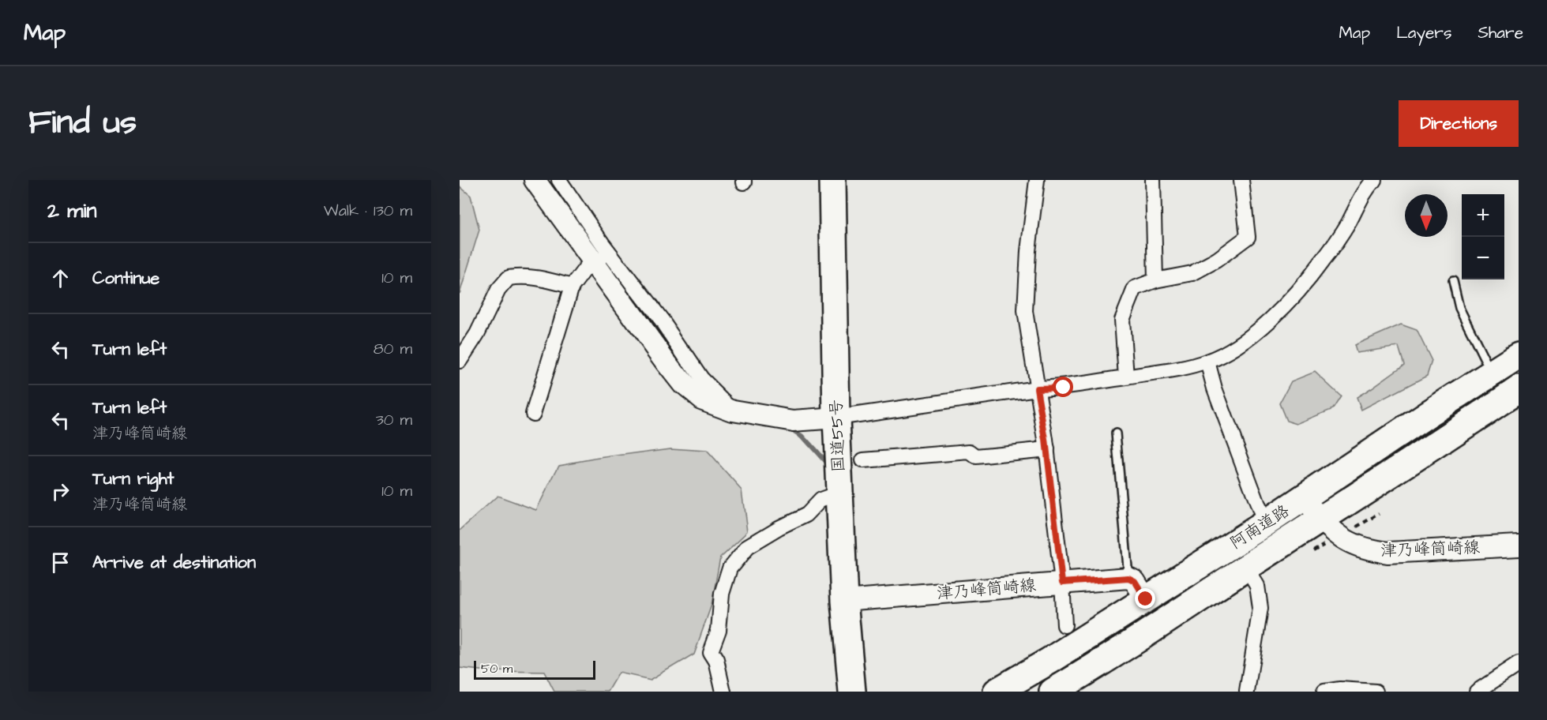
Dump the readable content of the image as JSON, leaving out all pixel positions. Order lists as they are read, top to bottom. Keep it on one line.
{"streets":{"highway":["国道55号","阿南道路"],"main road":["津乃峰筒崎線"]},"crossings":[["国道55号","津乃峰筒崎線"],["阿南道路","津乃峰筒崎線"]],"scale_bar":"50 m","north":"bottom","page":{"header":"Map","nav":["Map","Layers","Share"],"title":"Find us","buttons":"Directions","heading":["2 min","Walk · 130 m"],"map_buttons":["+","−"],"list":[["Continue","10 m"],["Turn left","80 m"],["Turn left","津乃峰筒崎線","30 m"],["Turn right","津乃峰筒崎線","10 m"],"Arrive at destination"],"scale":"50 m"}}
